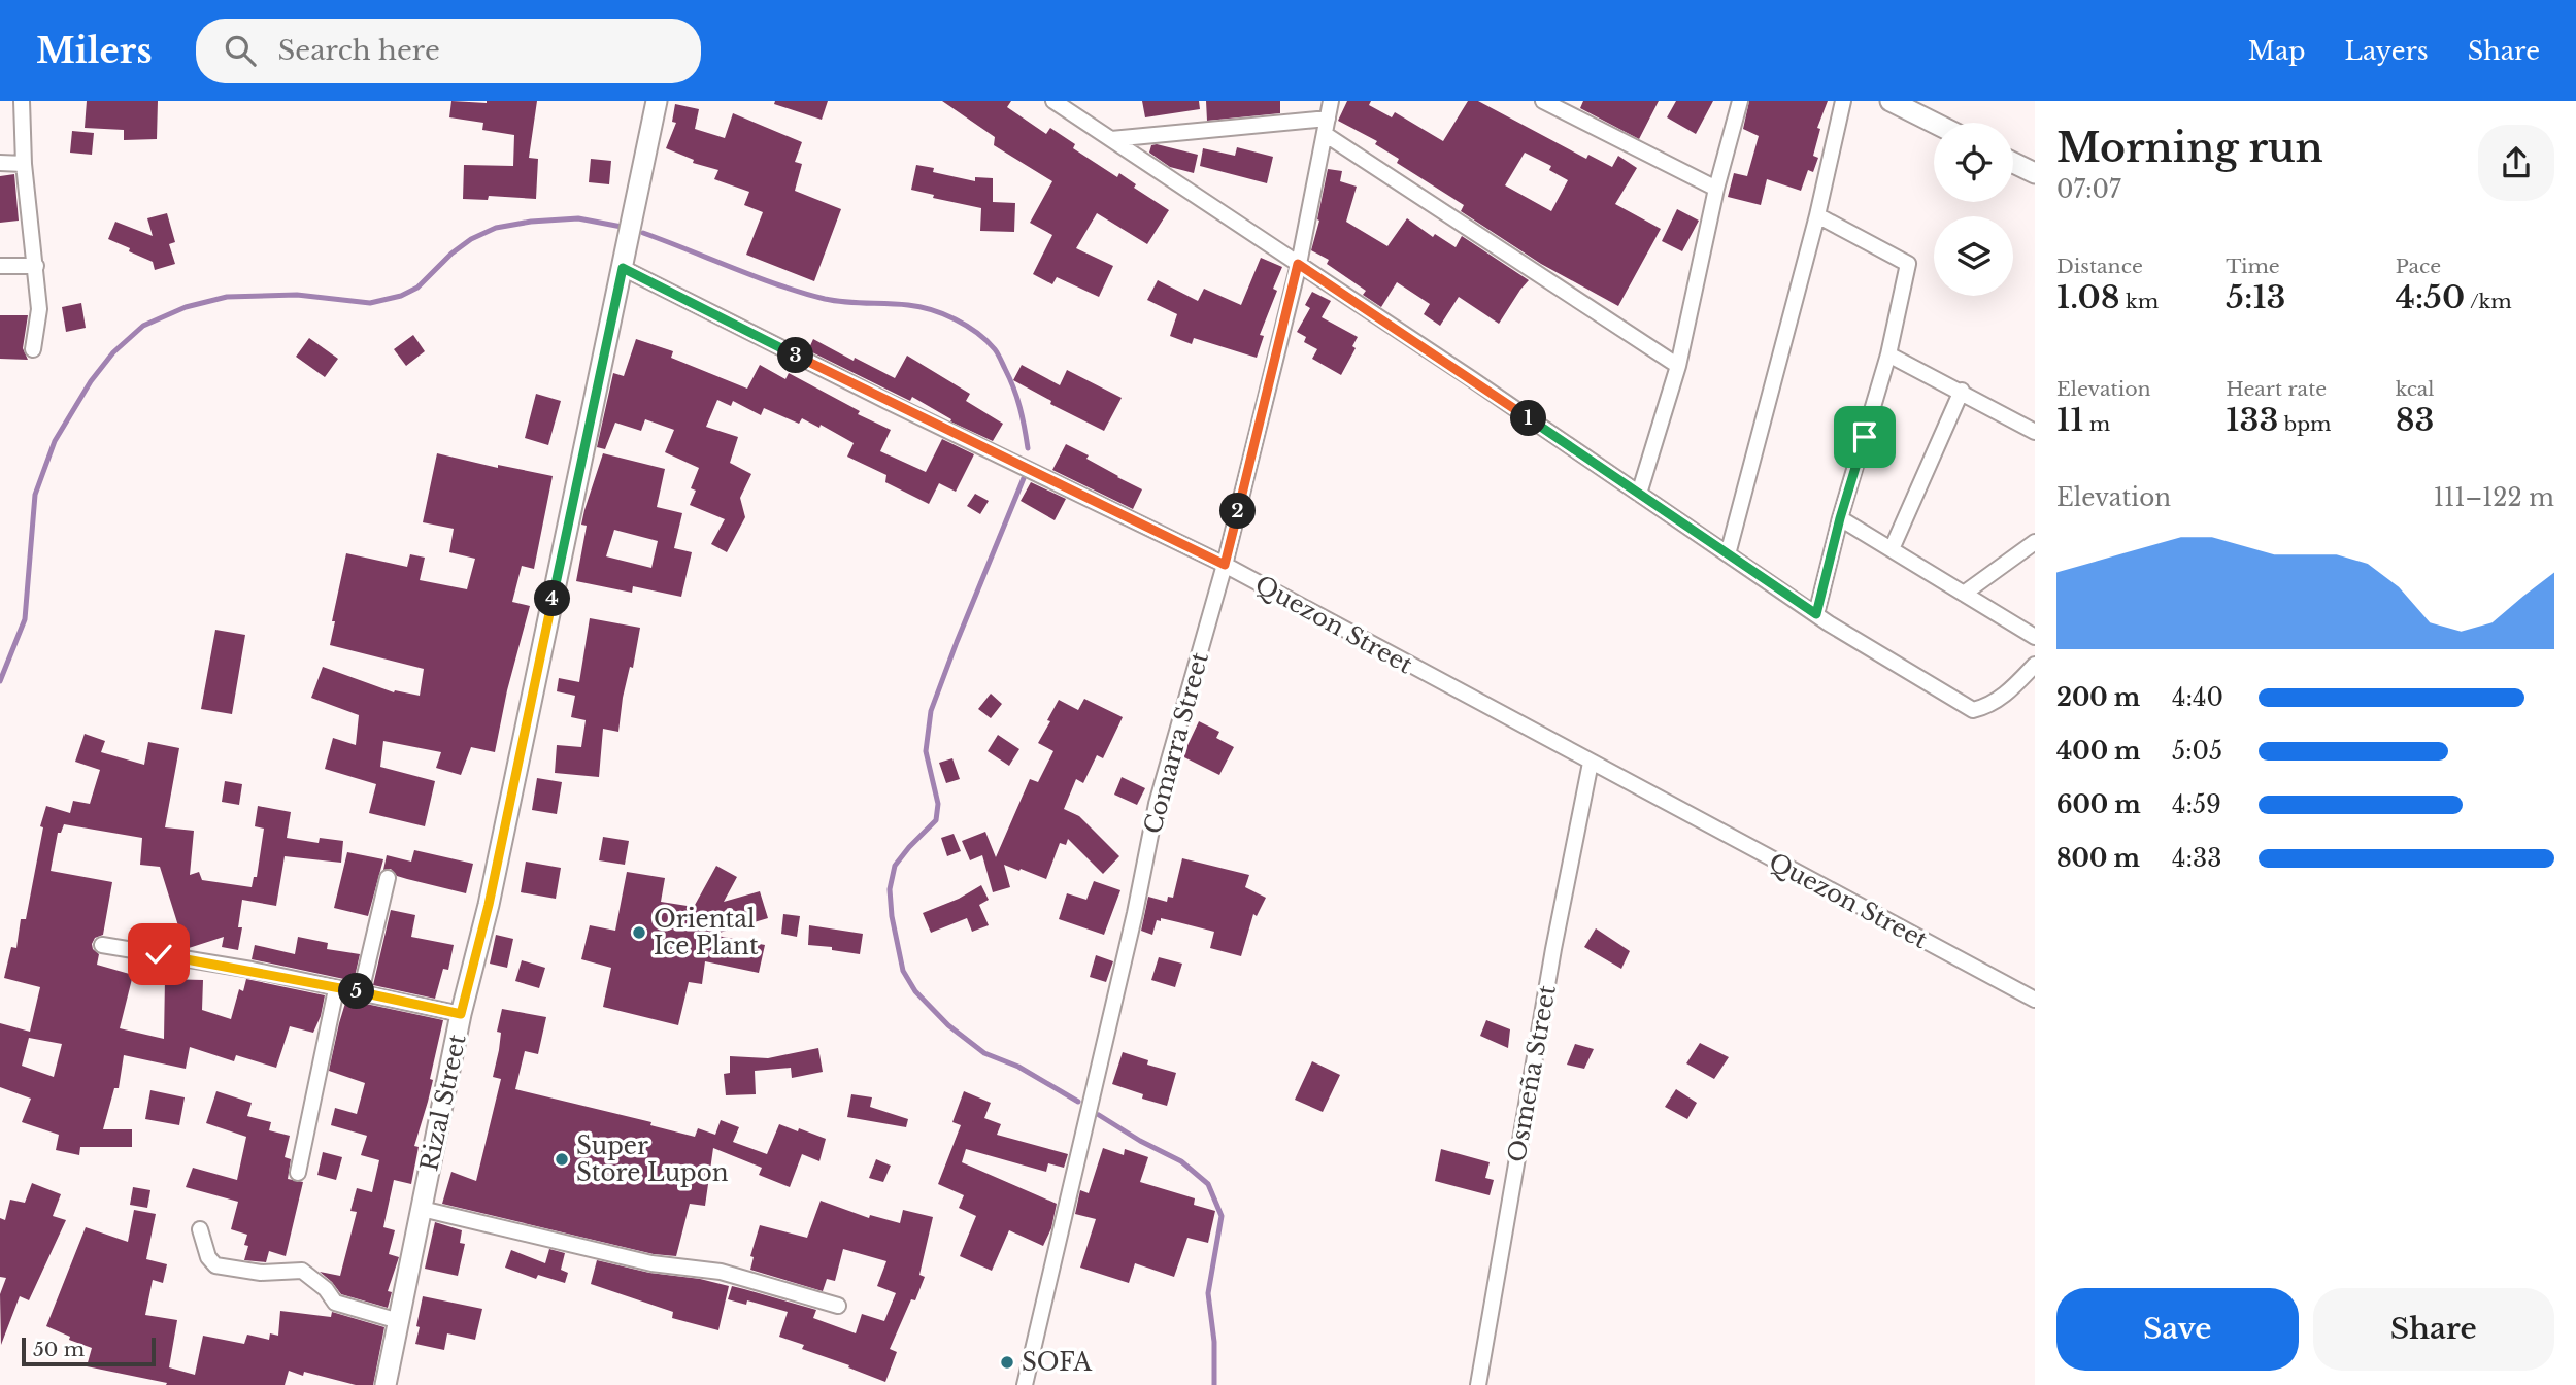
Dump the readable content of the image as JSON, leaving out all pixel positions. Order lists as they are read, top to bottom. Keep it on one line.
{"streets":{"street":["Quezon Street","Comarra Street","Osmeña Street","Rizal Street"]},"crossings":[["Quezon Street","Comarra Street"],["Quezon Street","Osmeña Street"],["Quezon Street","Rizal Street"]],"places":["Oriental Ice Plant","Super Store Lupon","SOFA"],"scale_bar":"50 m","page":{"header":"Milers","search":"Search here","nav":["Map","Layers","Share"],"heading":["Morning run","07:07"],"stats":[["Distance","1.08 km"],["Time","5:13"],["Pace","4:50 /km"],["Elevation","11 m"],["Heart rate","133 bpm"],["kcal","83"]],"pins":["3","1","2","4","5"],"chart":["Elevation","111–122 m"],"list":[{"name":"200 m","note":"4:40"},{"name":"400 m","note":"5:05"},{"name":"600 m","note":"4:59"},{"name":"800 m","note":"4:33"}],"buttons":["Save","Share"],"scale":"50 m"}}
